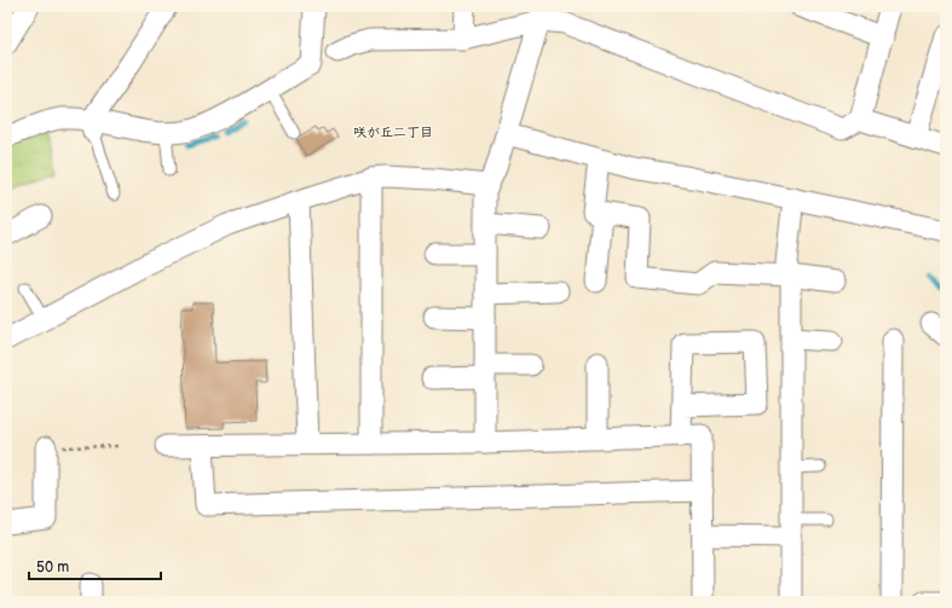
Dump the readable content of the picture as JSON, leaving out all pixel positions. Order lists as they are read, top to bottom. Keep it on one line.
{"districts":["咲が丘二丁目"],"scale_bar":"50 m"}
